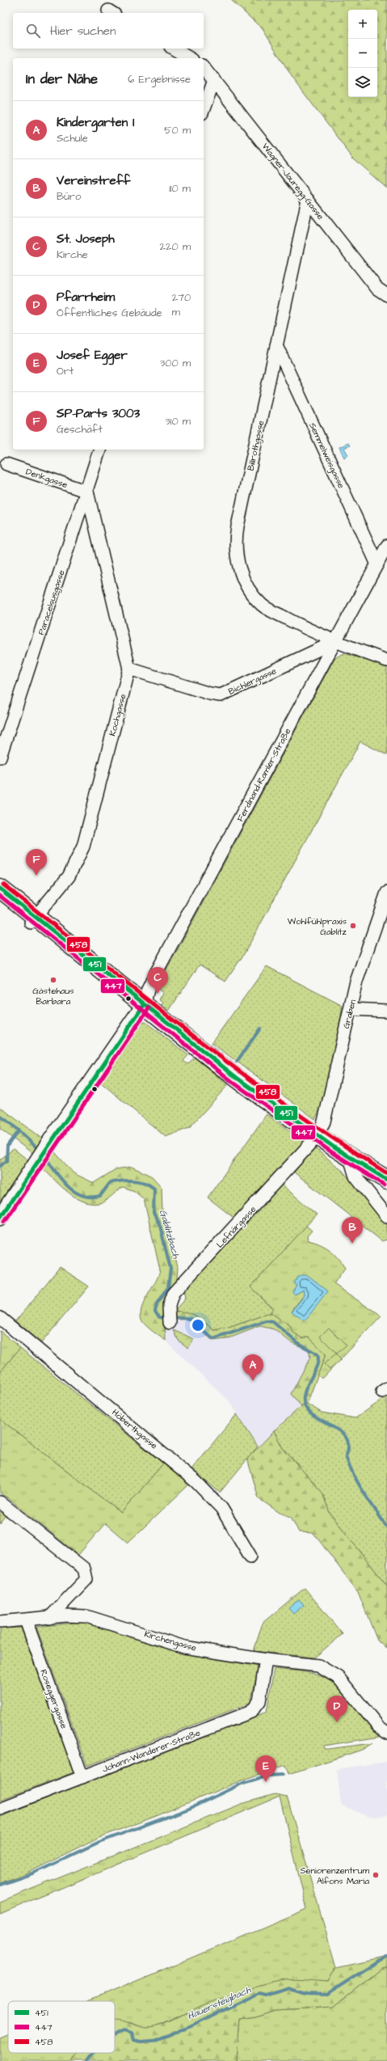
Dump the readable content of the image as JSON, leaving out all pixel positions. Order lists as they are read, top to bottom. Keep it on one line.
{"streets":{"street":["Wagner-Jauregg-Gasse","Billrothgasse","Semmelweisgasse","Denkgasse","Paracelsusgasse","Bichlergasse","Kochgasse","Ferdinand-Ramler-Straße","Graben","Lefnärgasse","Höberthgasse","Kirchengasse","Roseggergasse","Johann-Wanderer-Straße"]},"crossings":[["Wagner-Jauregg-Gasse","Billrothgasse"],["Billrothgasse","Semmelweisgasse"],["Billrothgasse","Bichlergasse"],["Billrothgasse","Ferdinand-Ramler-Straße"],["Semmelweisgasse","Ferdinand-Ramler-Straße"],["Denkgasse","Paracelsusgasse"],["Denkgasse","Kochgasse"],["Paracelsusgasse","Kochgasse"],["Bichlergasse","Kochgasse"],["Bichlergasse","Ferdinand-Ramler-Straße"],["Graben","Lefnärgasse"],["Kirchengasse","Roseggergasse"],["Kirchengasse","Johann-Wanderer-Straße"],["Roseggergasse","Johann-Wanderer-Straße"]],"water":["Gablitzbach","Hauersteigbach"],"places":["Wohlfühlpraxis Gablitz","Gästehaus Barbara","Seniorenzentrum Alfons Maria"],"lines":["transit line 458","transit line 451","transit line 447"],"legend":["451","447","458"],"page":{"map_buttons":["+","−"],"search":"Hier suchen","heading":["In der Nähe","6 Ergebnisse"],"list":[{"mark":"A","name":"Kindergarten I","note":"Schule","value":"50 m"},{"mark":"B","name":"Vereinstreff","note":"Büro","value":"110 m"},{"mark":"C","name":"St. Joseph","note":"Kirche","value":"220 m"},{"mark":"D","name":"Pfarrheim","note":"Öffentliches Gebäude","value":"270 m"},{"mark":"E","name":"Josef Egger","note":"Ort","value":"300 m"},{"mark":"F","name":"SP-Parts 3003","note":"Geschäft","value":"310 m"}],"pins":["F","C","B","A","D","E"]}}
